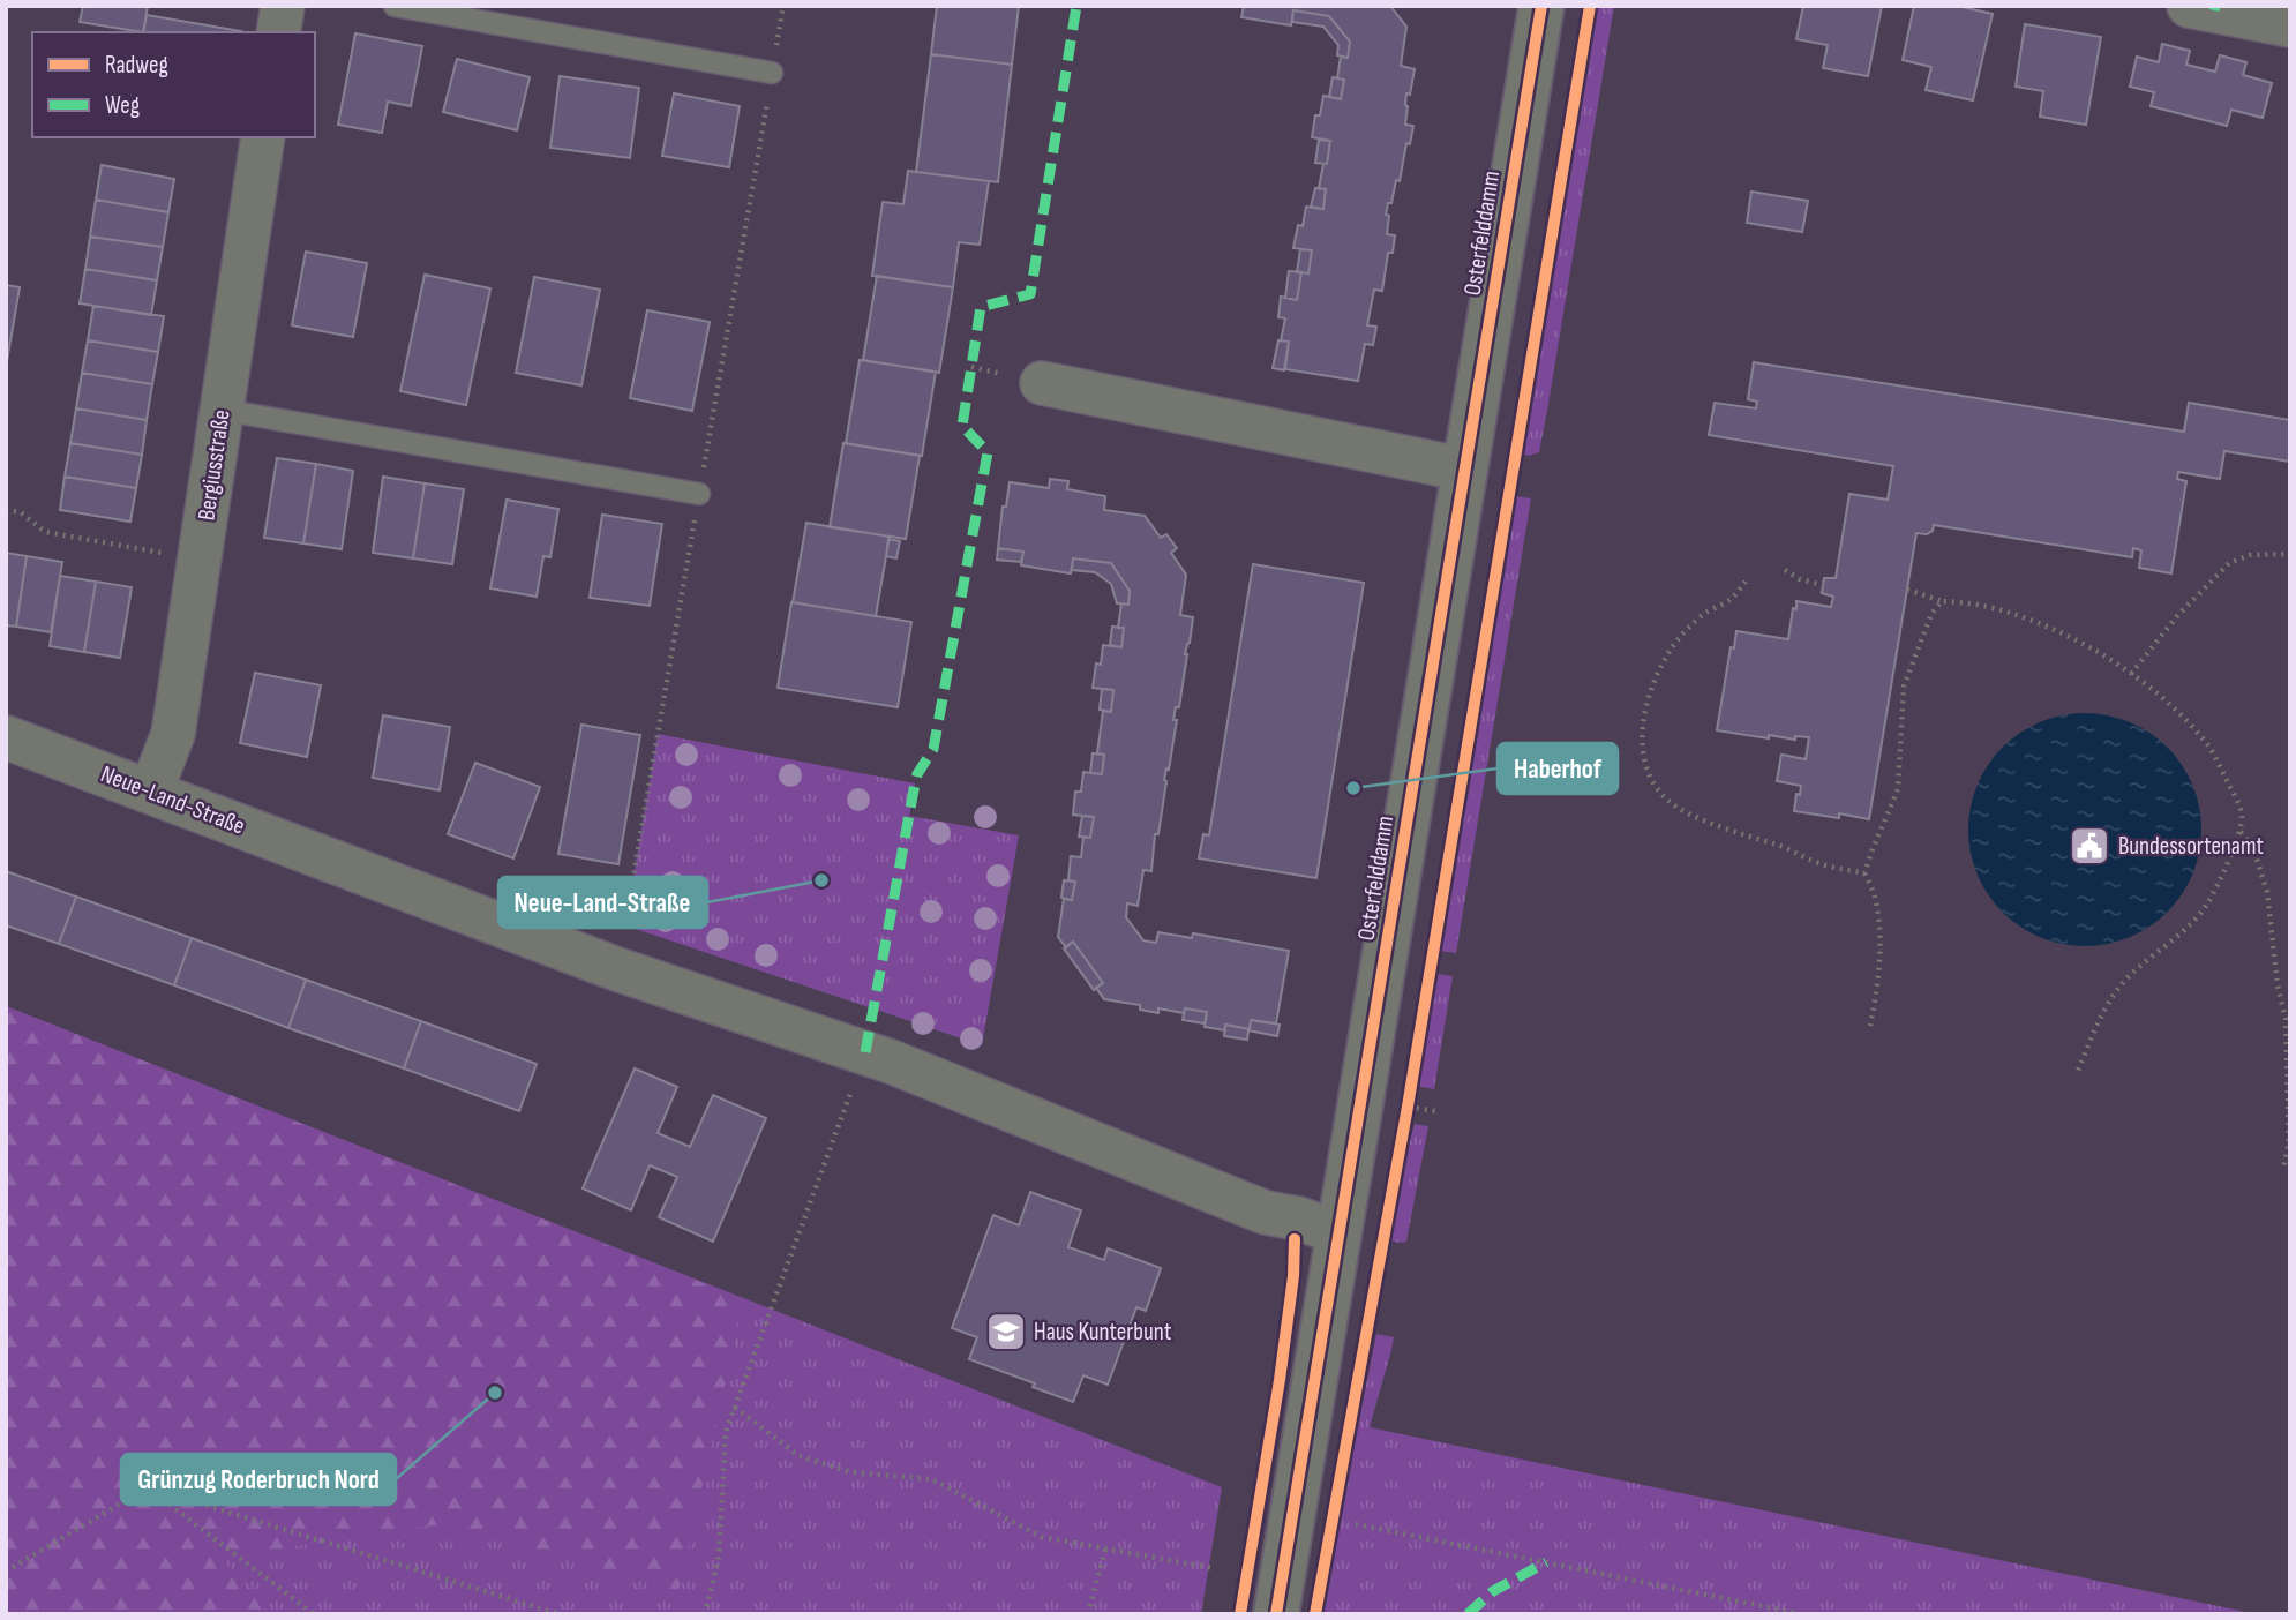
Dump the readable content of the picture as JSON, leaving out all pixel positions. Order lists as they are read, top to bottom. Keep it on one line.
{"streets":{"street":["Osterfelddamm","Bergiusstraße","Neue-Land-Straße"]},"crossings":[["Osterfelddamm","Neue-Land-Straße"],["Bergiusstraße","Neue-Land-Straße"]],"places":{"other":["Haberhof","Neue-Land-Straße","Grünzug Roderbruch Nord"],"public building":["Bundessortenamt"],"school or university":["Haus Kunterbunt"]},"legend":["Radweg","Weg"]}
